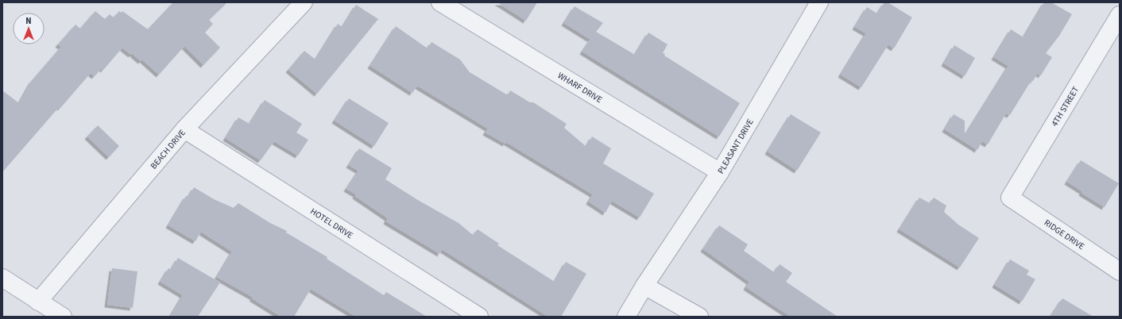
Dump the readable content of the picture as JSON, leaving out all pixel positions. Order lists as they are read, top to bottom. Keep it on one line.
{"streets":{"street":["WHARF DRIVE","4TH STREET","PLEASANT DRIVE","BEACH DRIVE","HOTEL DRIVE","RIDGE DRIVE"]},"crossings":[["WHARF DRIVE","PLEASANT DRIVE"],["4TH STREET","RIDGE DRIVE"],["BEACH DRIVE","HOTEL DRIVE"]],"north":"top"}
